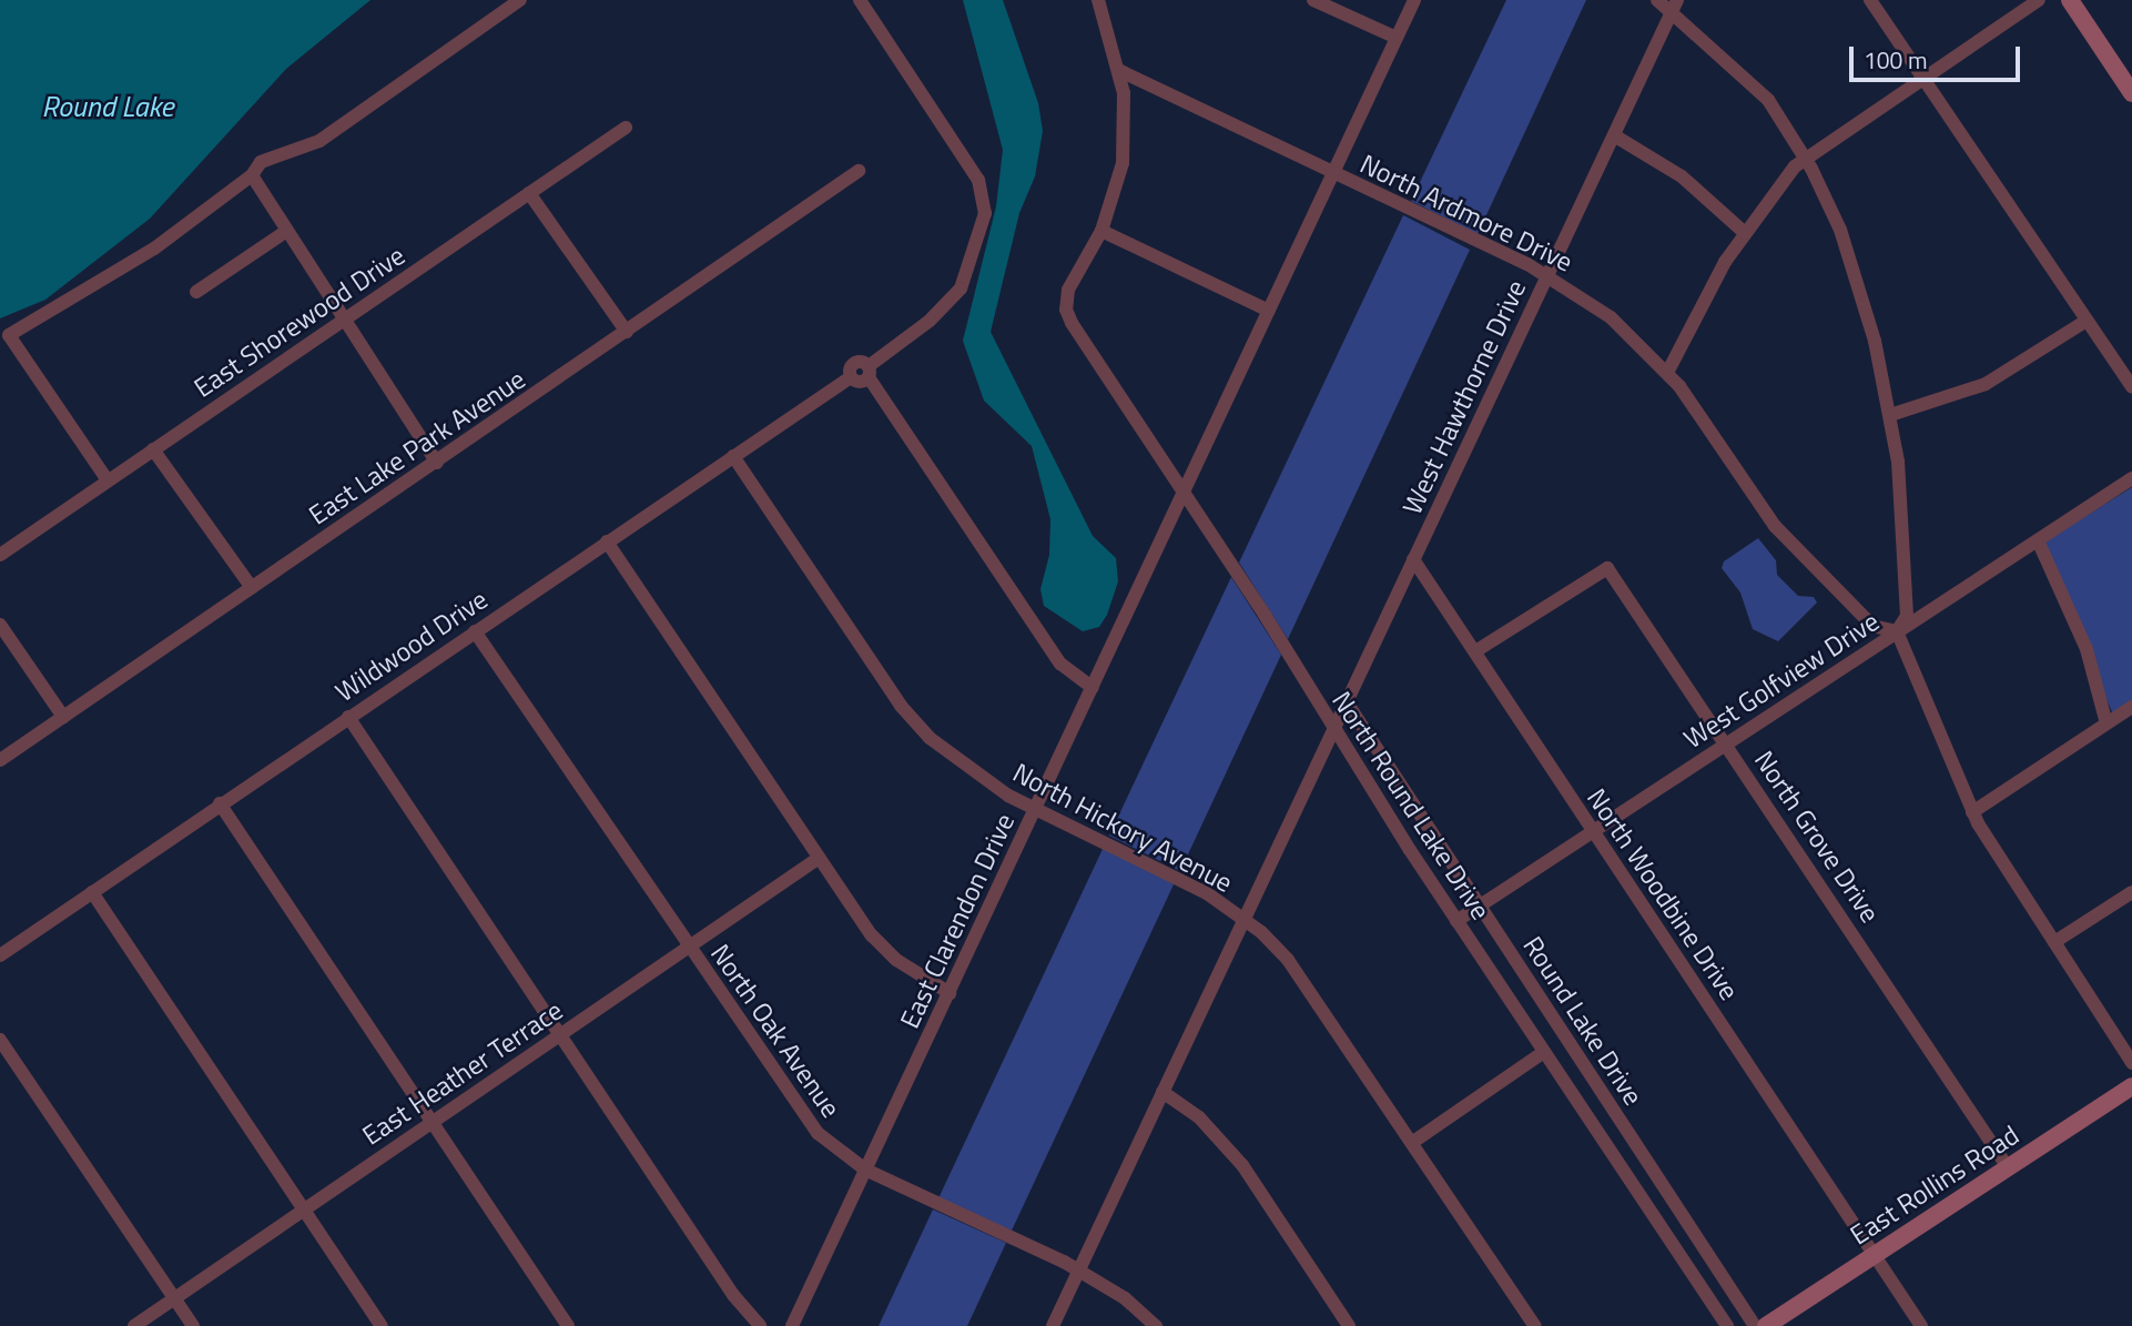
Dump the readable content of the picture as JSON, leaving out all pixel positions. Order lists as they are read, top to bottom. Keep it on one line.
{"streets":{"main road":["East Rollins Road"],"street":["North Ardmore Drive","East Shorewood Drive","West Hawthorne Drive","East Lake Park Avenue","Wildwood Drive","West Golfview Drive","North Round Lake Drive","North Hickory Avenue","North Grove Drive","North Woodbine Drive","East Clarendon Drive","Round Lake Drive","North Oak Avenue","East Heather Terrace"]},"crossings":[["North Ardmore Drive","West Hawthorne Drive"],["North Ardmore Drive","West Golfview Drive"],["North Ardmore Drive","East Clarendon Drive"],["West Hawthorne Drive","North Round Lake Drive"],["West Hawthorne Drive","North Hickory Avenue"],["West Hawthorne Drive","North Woodbine Drive"],["West Hawthorne Drive","Round Lake Drive"],["West Hawthorne Drive","North Oak Avenue"],["Wildwood Drive","North Hickory Avenue"],["Wildwood Drive","North Oak Avenue"],["West Golfview Drive","North Round Lake Drive"],["West Golfview Drive","North Grove Drive"],["West Golfview Drive","North Woodbine Drive"],["West Golfview Drive","Round Lake Drive"],["North Round Lake Drive","East Clarendon Drive"],["North Hickory Avenue","East Clarendon Drive"],["North Grove Drive","North Woodbine Drive"],["North Grove Drive","East Rollins Road"],["North Woodbine Drive","East Rollins Road"],["East Clarendon Drive","North Oak Avenue"],["North Oak Avenue","East Heather Terrace"]],"water":["Round Lake"],"scale_bar":"100 m"}
